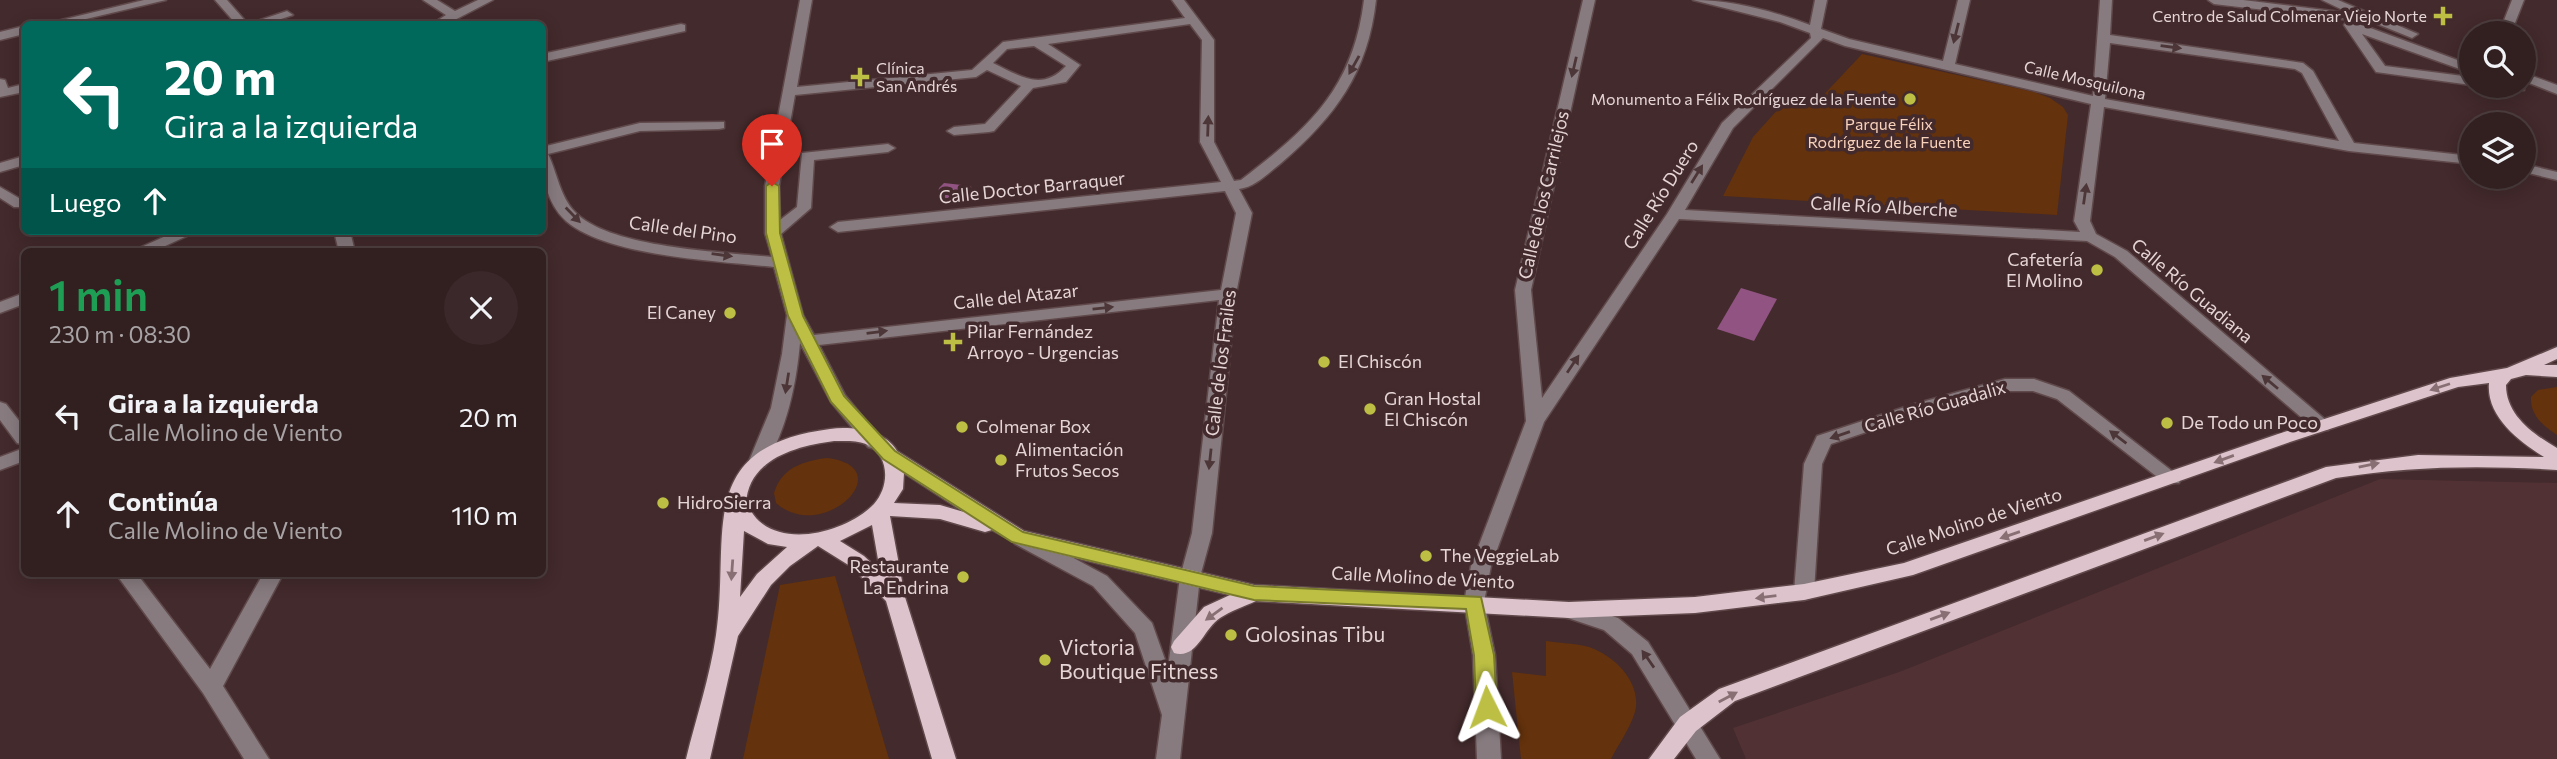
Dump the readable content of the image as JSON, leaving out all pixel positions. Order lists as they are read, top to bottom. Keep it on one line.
{"streets":{"main road":["Calle Molino de Viento"],"street":["Calle Mosquilona","Calle Doctor Barraquer","Calle de los Carrilejos","Calle Río Duero","Calle Río Alberche","Calle del Pino","Calle Río Guadiana","Calle del Atazar","Calle de los Frailes","Calle Río Guadalix"]},"crossings":[["Calle Mosquilona","Calle Río Duero"],["Calle Doctor Barraquer","Calle de los Frailes"],["Calle de los Carrilejos","Calle Río Duero"],["Calle de los Carrilejos","Calle Molino de Viento"],["Calle Río Duero","Calle Río Alberche"],["Calle Río Alberche","Calle Río Guadiana"],["Calle Río Guadiana","Calle Molino de Viento"],["Calle del Atazar","Calle de los Frailes"],["Calle del Atazar","Calle Molino de Viento"],["Calle de los Frailes","Calle Molino de Viento"],["Calle Río Guadalix","Calle Molino de Viento"]],"one_way":["Calle de los Carrilejos","Calle Río Duero","Calle del Pino","Calle Río Guadiana","Calle del Atazar"],"parks":["Parque Félix Rodríguez de la Fuente"],"places":{"health":["Centro de Salud Colmenar Viejo Norte","Clínica San Andrés","Pilar Fernández Arroyo - Urgencias"],"other":["Monumento a Félix Rodríguez de la Fuente","Cafetería El Molino","El Caney","El Chiscón","Gran Hostal El Chiscón","De Todo un Poco","Colmenar Box","Alimentación Frutos Secos","HidroSierra","The VeggieLab","Restaurante La Endrina","Golosinas Tibu","Victoria Boutique Fitness"]},"page":{"turn":["20 m","Gira a la izquierda"],"then":"Luego","heading":["1 min","230 m · 08:30"],"list":[{"name":"Gira a la izquierda","note":"Calle Molino de Viento","value":"20 m"},{"name":"Continúa","note":"Calle Molino de Viento","value":"110 m"}]}}
